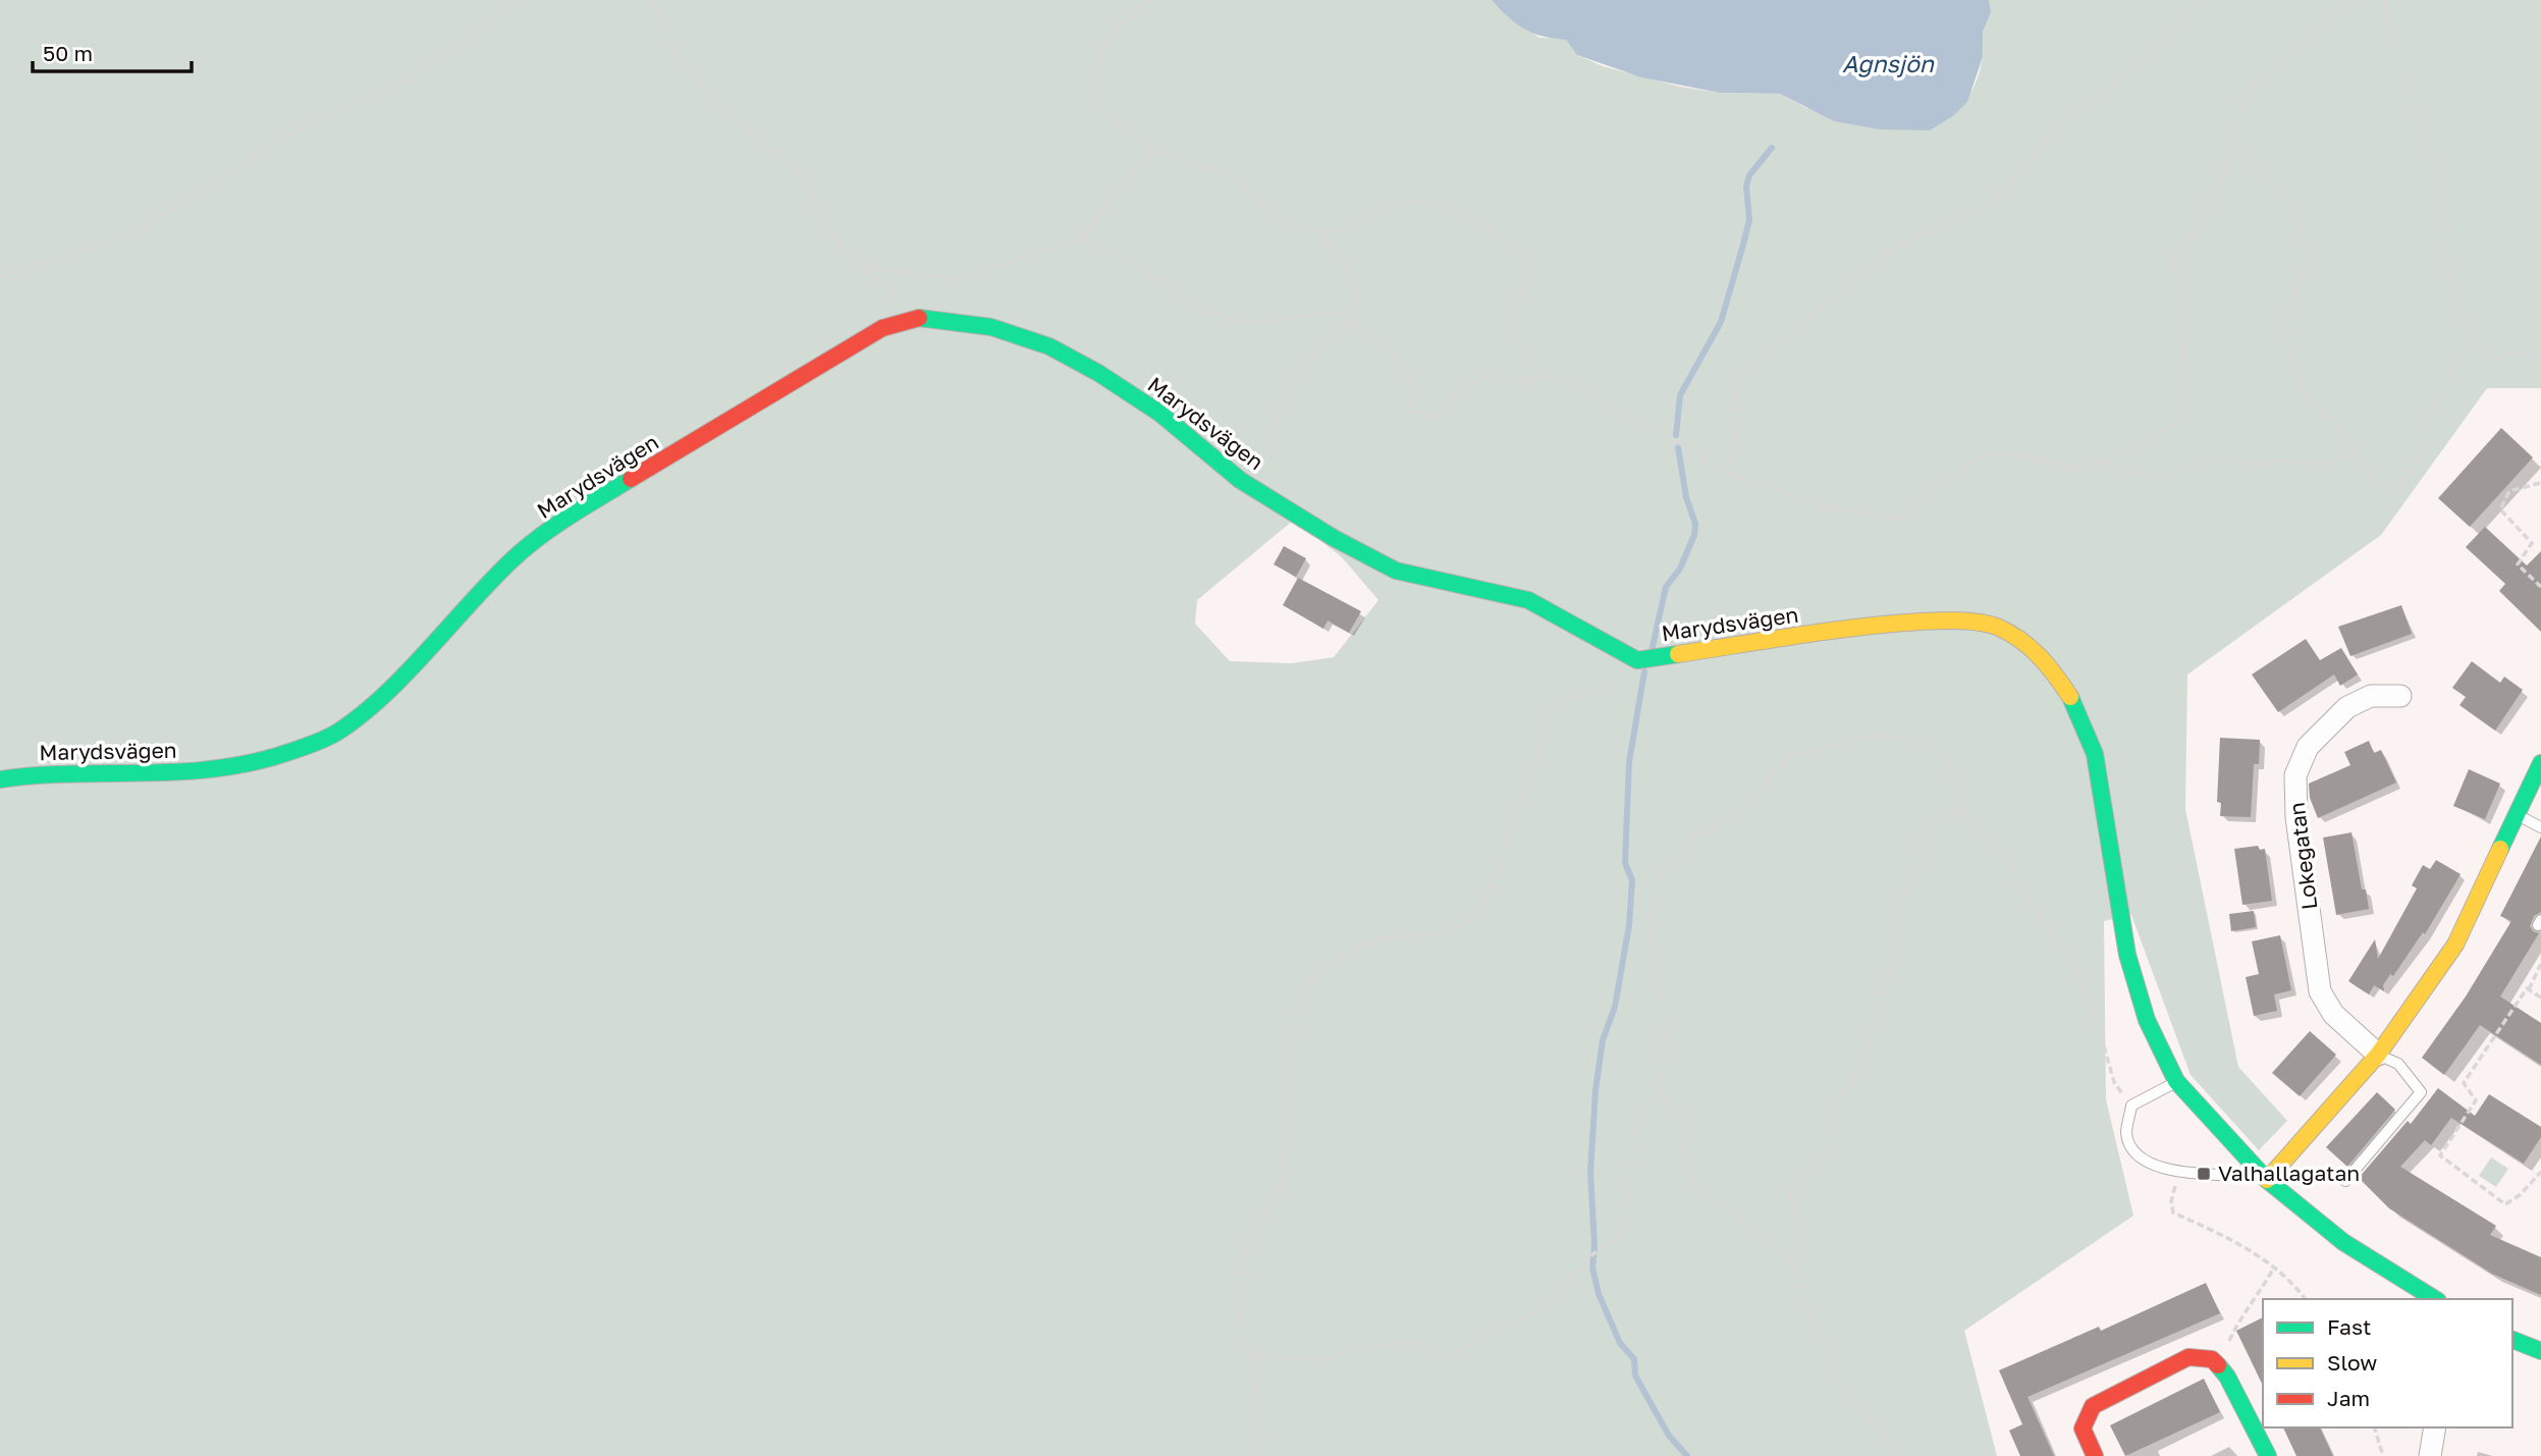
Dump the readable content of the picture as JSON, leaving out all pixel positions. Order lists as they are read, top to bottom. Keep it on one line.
{"streets":{"street":["Marydsvägen","Lokegatan"]},"water":["Agnsjön"],"places":{"transit":["Valhallagatan"]},"legend":["Fast","Slow","Jam"],"scale_bar":"50 m"}
